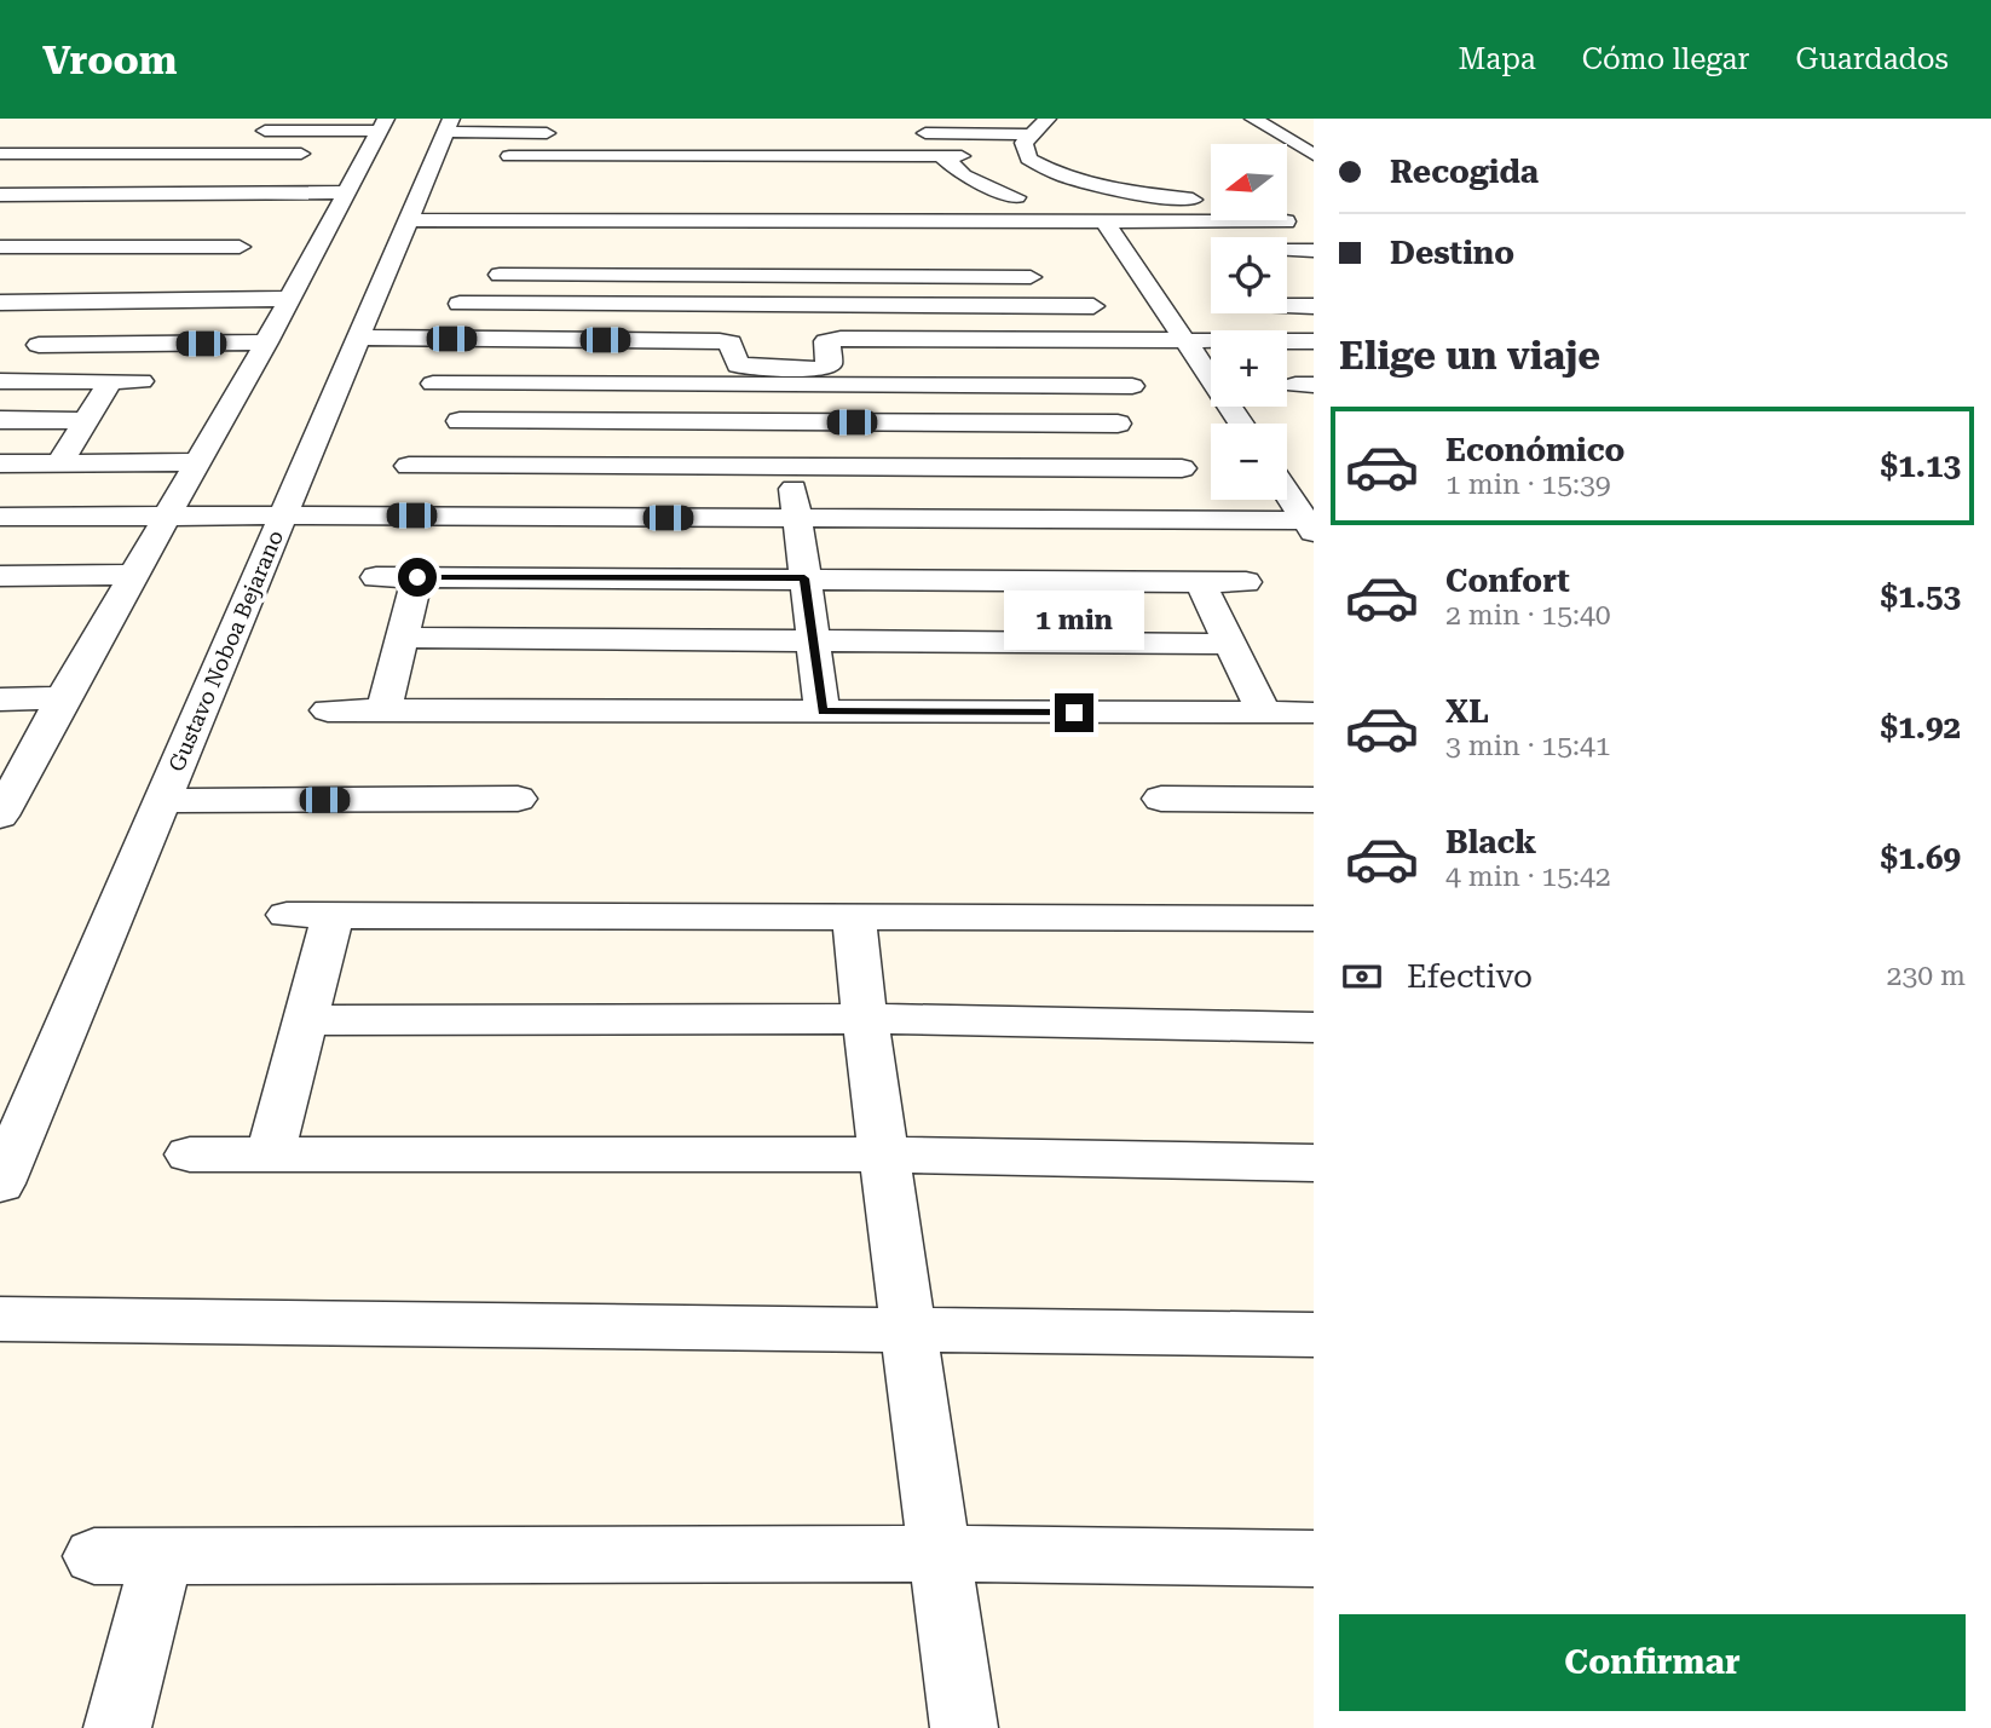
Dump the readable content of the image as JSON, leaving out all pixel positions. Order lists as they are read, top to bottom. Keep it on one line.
{"streets":{"street":["Gustavo Noboa Bejarano"]},"north":"left","page":{"header":"Vroom","nav":["Mapa","Cómo llegar","Guardados"],"banner":["Recogida","Destino"],"map_buttons":["+","−"],"heading":"Elige un viaje","list":[{"name":"Económico","note":"1 min · 15:39","value":"$1.13"},{"name":"Confort","note":"2 min · 15:40","value":"$1.53"},{"name":"XL","note":"3 min · 15:41","value":"$1.92"},{"name":"Black","note":"4 min · 15:42","value":"$1.69"}],"bubble":"1 min","pay":["Efectivo","230 m"],"buttons":"Confirmar"}}
